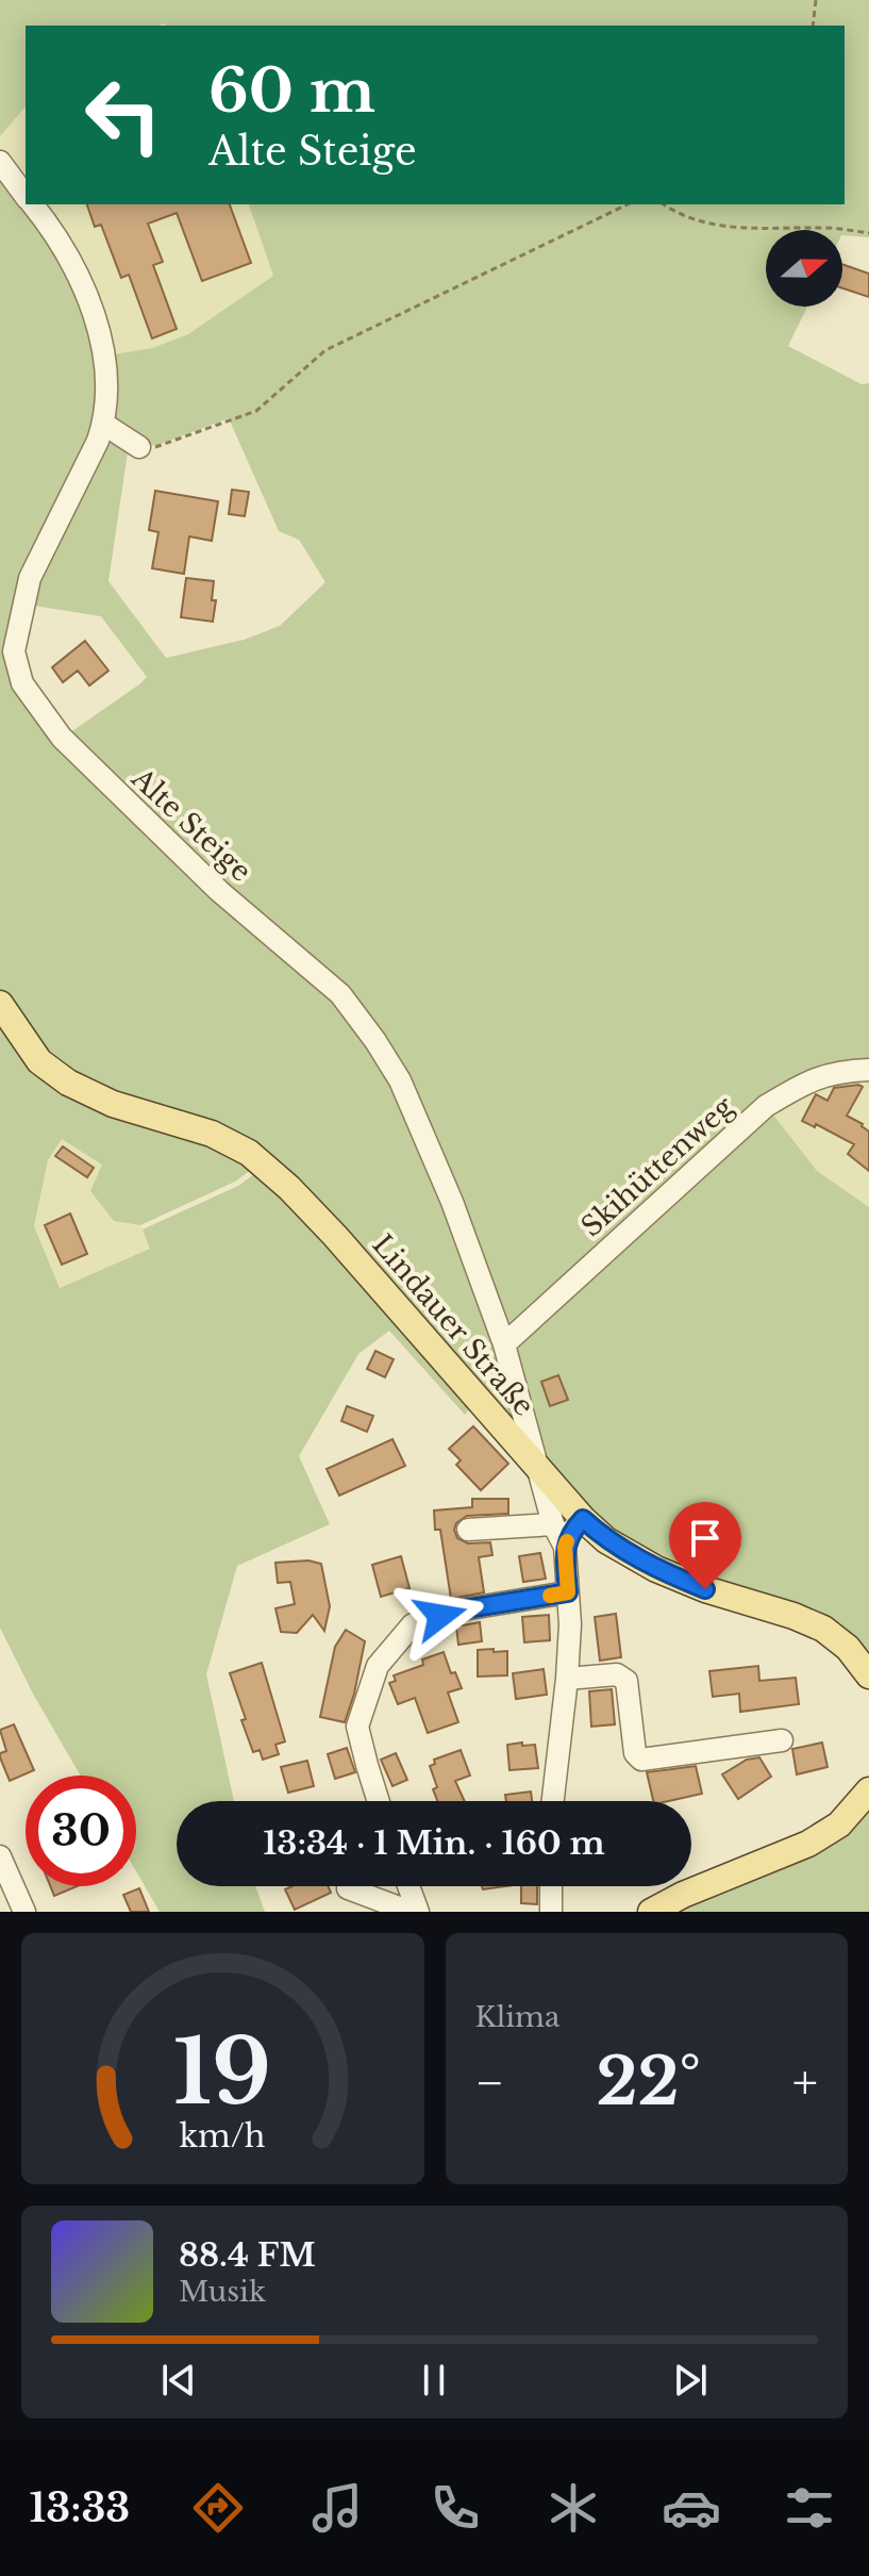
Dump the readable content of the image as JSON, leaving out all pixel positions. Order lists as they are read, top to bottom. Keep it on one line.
{"streets":{"main road":["Lindauer Straße"],"street":["Alte Steige","Skihüttenweg"]},"crossings":[["Alte Steige","Skihüttenweg"],["Alte Steige","Lindauer Straße"]],"north":"right","page":{"turn":["60 m","Alte Steige"],"limit":"30","trip":"13:34 · 1 Min. · 160 m","tile":"Klima","heat":["−","22°","+"],"song":["88.4 FM","Musik"],"tabs":"13:33","gauge":["19","km/h"]}}
